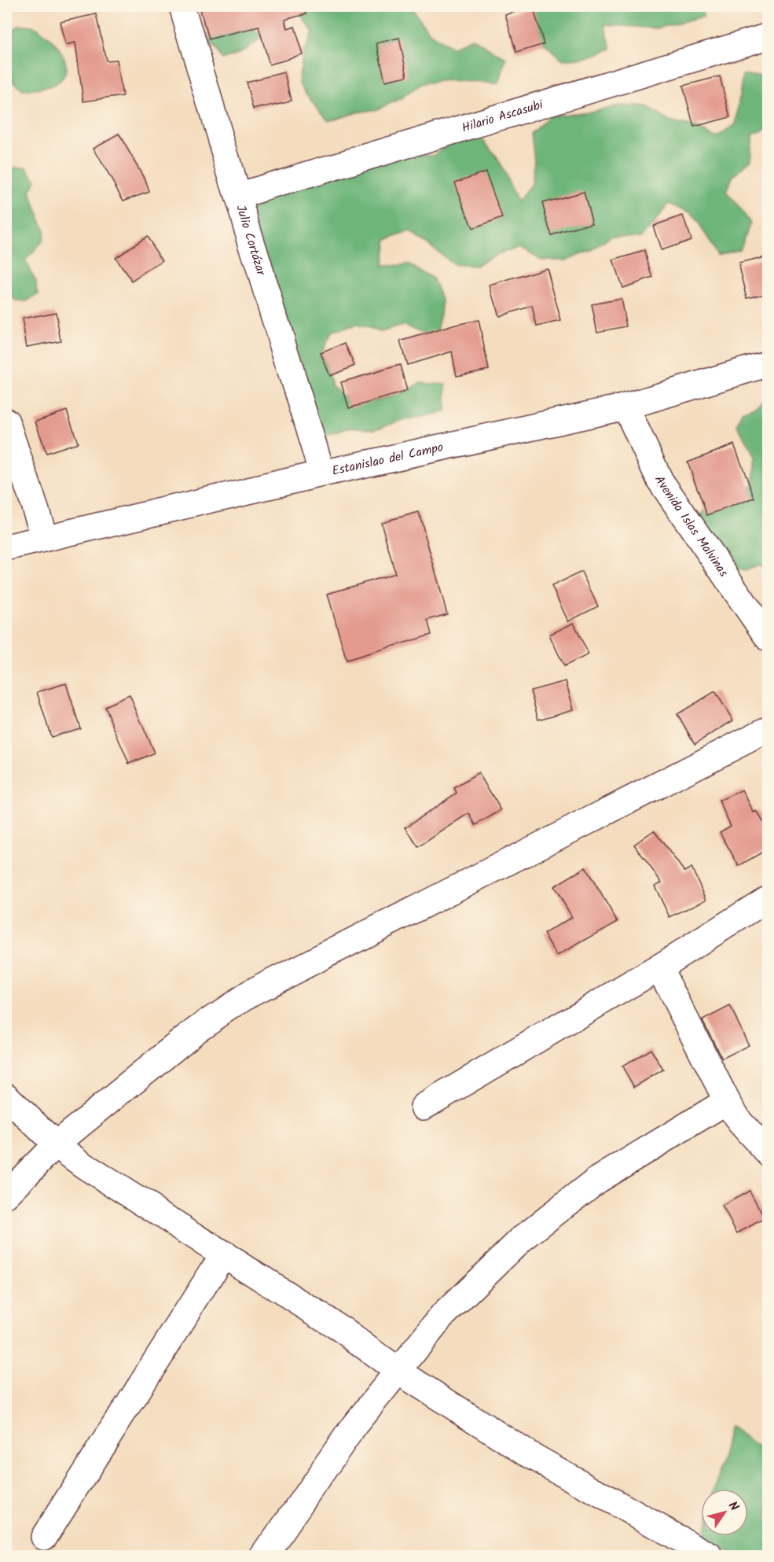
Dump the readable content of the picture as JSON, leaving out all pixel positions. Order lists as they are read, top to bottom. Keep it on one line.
{"streets":{"street":["Hilario Ascasubi","Julio Cortázar","Estanislao del Campo","Avenida Islas Malvinas"]},"crossings":[["Hilario Ascasubi","Julio Cortázar"],["Julio Cortázar","Estanislao del Campo"],["Estanislao del Campo","Avenida Islas Malvinas"]],"north":"top right"}
